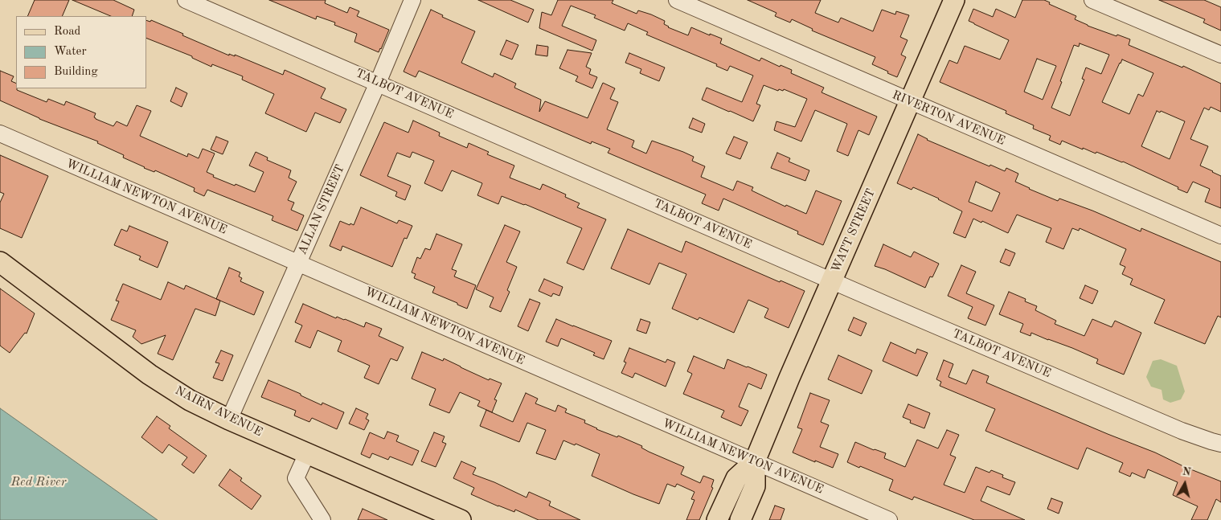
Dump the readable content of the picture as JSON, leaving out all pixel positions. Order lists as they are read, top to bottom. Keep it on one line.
{"streets":{"main road":["WATT STREET","NAIRN AVENUE"],"street":["TALBOT AVENUE","RIVERTON AVENUE","WILLIAM NEWTON AVENUE","ALLAN STREET"]},"crossings":[["TALBOT AVENUE","ALLAN STREET"],["TALBOT AVENUE","WATT STREET"],["RIVERTON AVENUE","WATT STREET"],["WILLIAM NEWTON AVENUE","ALLAN STREET"],["WILLIAM NEWTON AVENUE","WATT STREET"],["ALLAN STREET","NAIRN AVENUE"]],"water":["Red River"],"legend":["Road","Water","Building"],"north":"top"}
